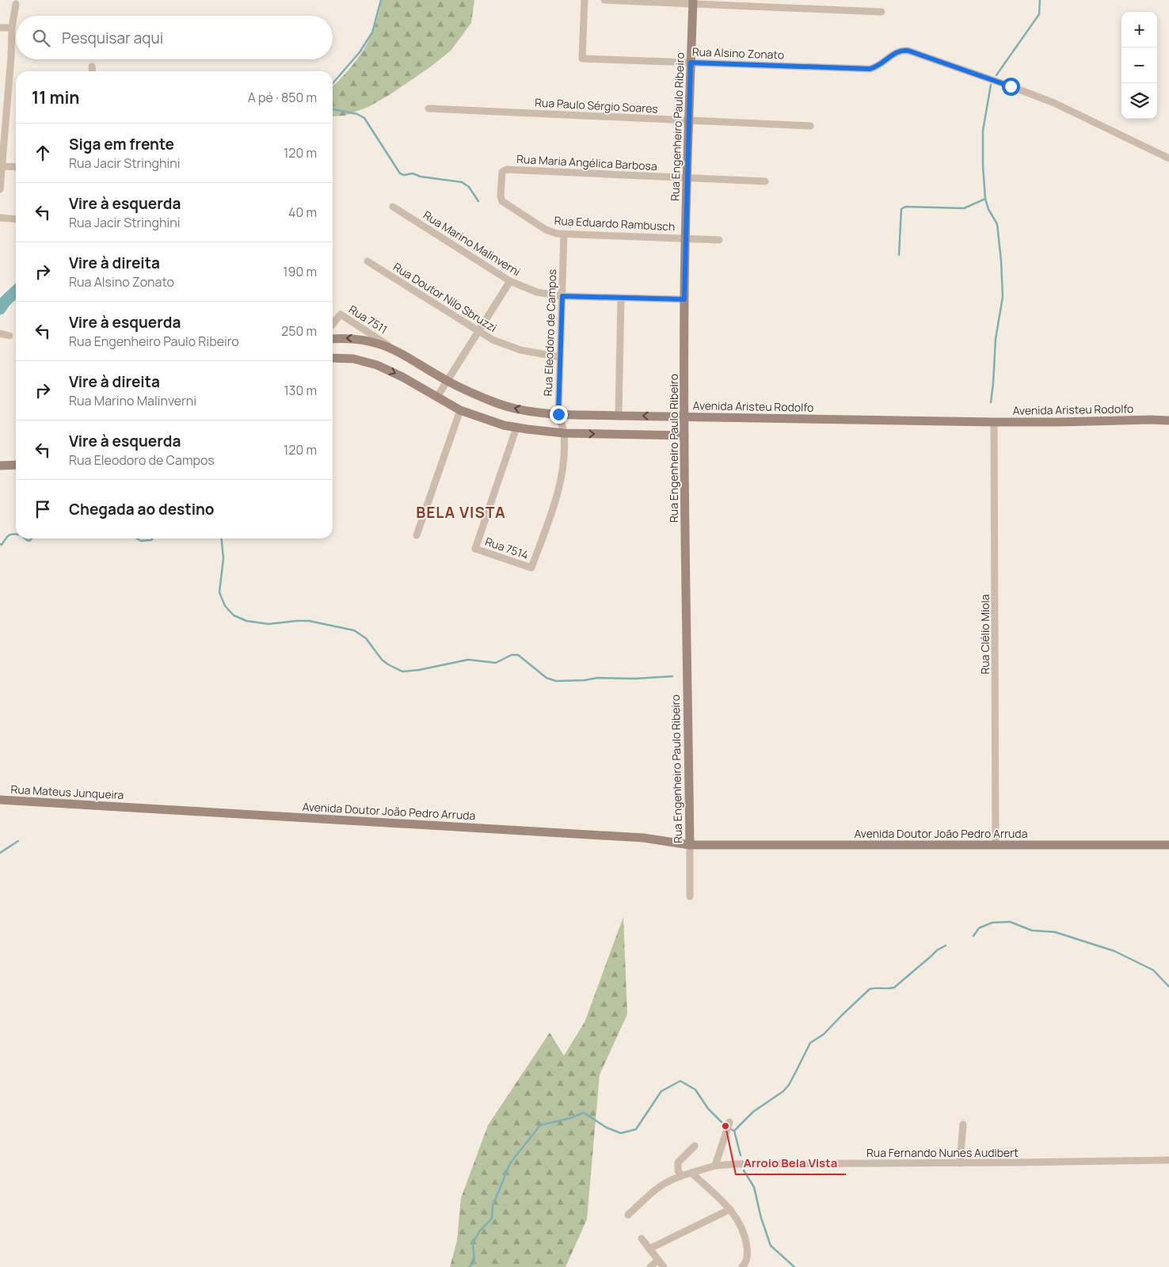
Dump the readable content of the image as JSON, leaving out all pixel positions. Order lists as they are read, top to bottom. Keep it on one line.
{"streets":{"street":["Rua Alsino Zonato","Rua Paulo Sérgio Soares","Rua Engenheiro Paulo Ribeiro","Rua Maria Angélica Barbosa","Rua Eduardo Rambusch","Rua Marino Malinverni","Rua Doutor Nilo Sbruzzi","Rua 7511","Rua Eleodoro de Campos","Avenida Aristeu Rodolfo","Rua 7514","Rua Clélio Miola","Rua Mateus Junqueira","Avenida Doutor João Pedro Arruda","Rua Fernando Nunes Audibert"]},"crossings":[["Rua Alsino Zonato","Rua Engenheiro Paulo Ribeiro"],["Rua Paulo Sérgio Soares","Rua Engenheiro Paulo Ribeiro"],["Rua Engenheiro Paulo Ribeiro","Rua Maria Angélica Barbosa"],["Rua Engenheiro Paulo Ribeiro","Rua Eduardo Rambusch"],["Rua Engenheiro Paulo Ribeiro","Rua Marino Malinverni"],["Rua Engenheiro Paulo Ribeiro","Avenida Aristeu Rodolfo"],["Rua Engenheiro Paulo Ribeiro","Avenida Doutor João Pedro Arruda"],["Rua Maria Angélica Barbosa","Rua Eduardo Rambusch"],["Rua Eduardo Rambusch","Rua Eleodoro de Campos"],["Rua Marino Malinverni","Rua Eleodoro de Campos"],["Rua Doutor Nilo Sbruzzi","Rua Eleodoro de Campos"],["Rua 7511","Avenida Aristeu Rodolfo"],["Rua Eleodoro de Campos","Avenida Aristeu Rodolfo"],["Rua Eleodoro de Campos","Rua 7514"],["Avenida Aristeu Rodolfo","Rua Clélio Miola"],["Rua Clélio Miola","Avenida Doutor João Pedro Arruda"],["Rua Mateus Junqueira","Avenida Doutor João Pedro Arruda"]],"districts":["BELA VISTA"],"places":["Arroio Bela Vista"],"page":{"map_buttons":["+","−"],"search":"Pesquisar aqui","heading":["11 min","A pé · 850 m"],"list":[["Siga em frente","Rua Jacir Stringhini","120 m"],["Vire à esquerda","Rua Jacir Stringhini","40 m"],["Vire à direita","Rua Alsino Zonato","190 m"],["Vire à esquerda","Rua Engenheiro Paulo Ribeiro","250 m"],["Vire à direita","Rua Marino Malinverni","130 m"],["Vire à esquerda","Rua Eleodoro de Campos","120 m"],"Chegada ao destino"]}}
